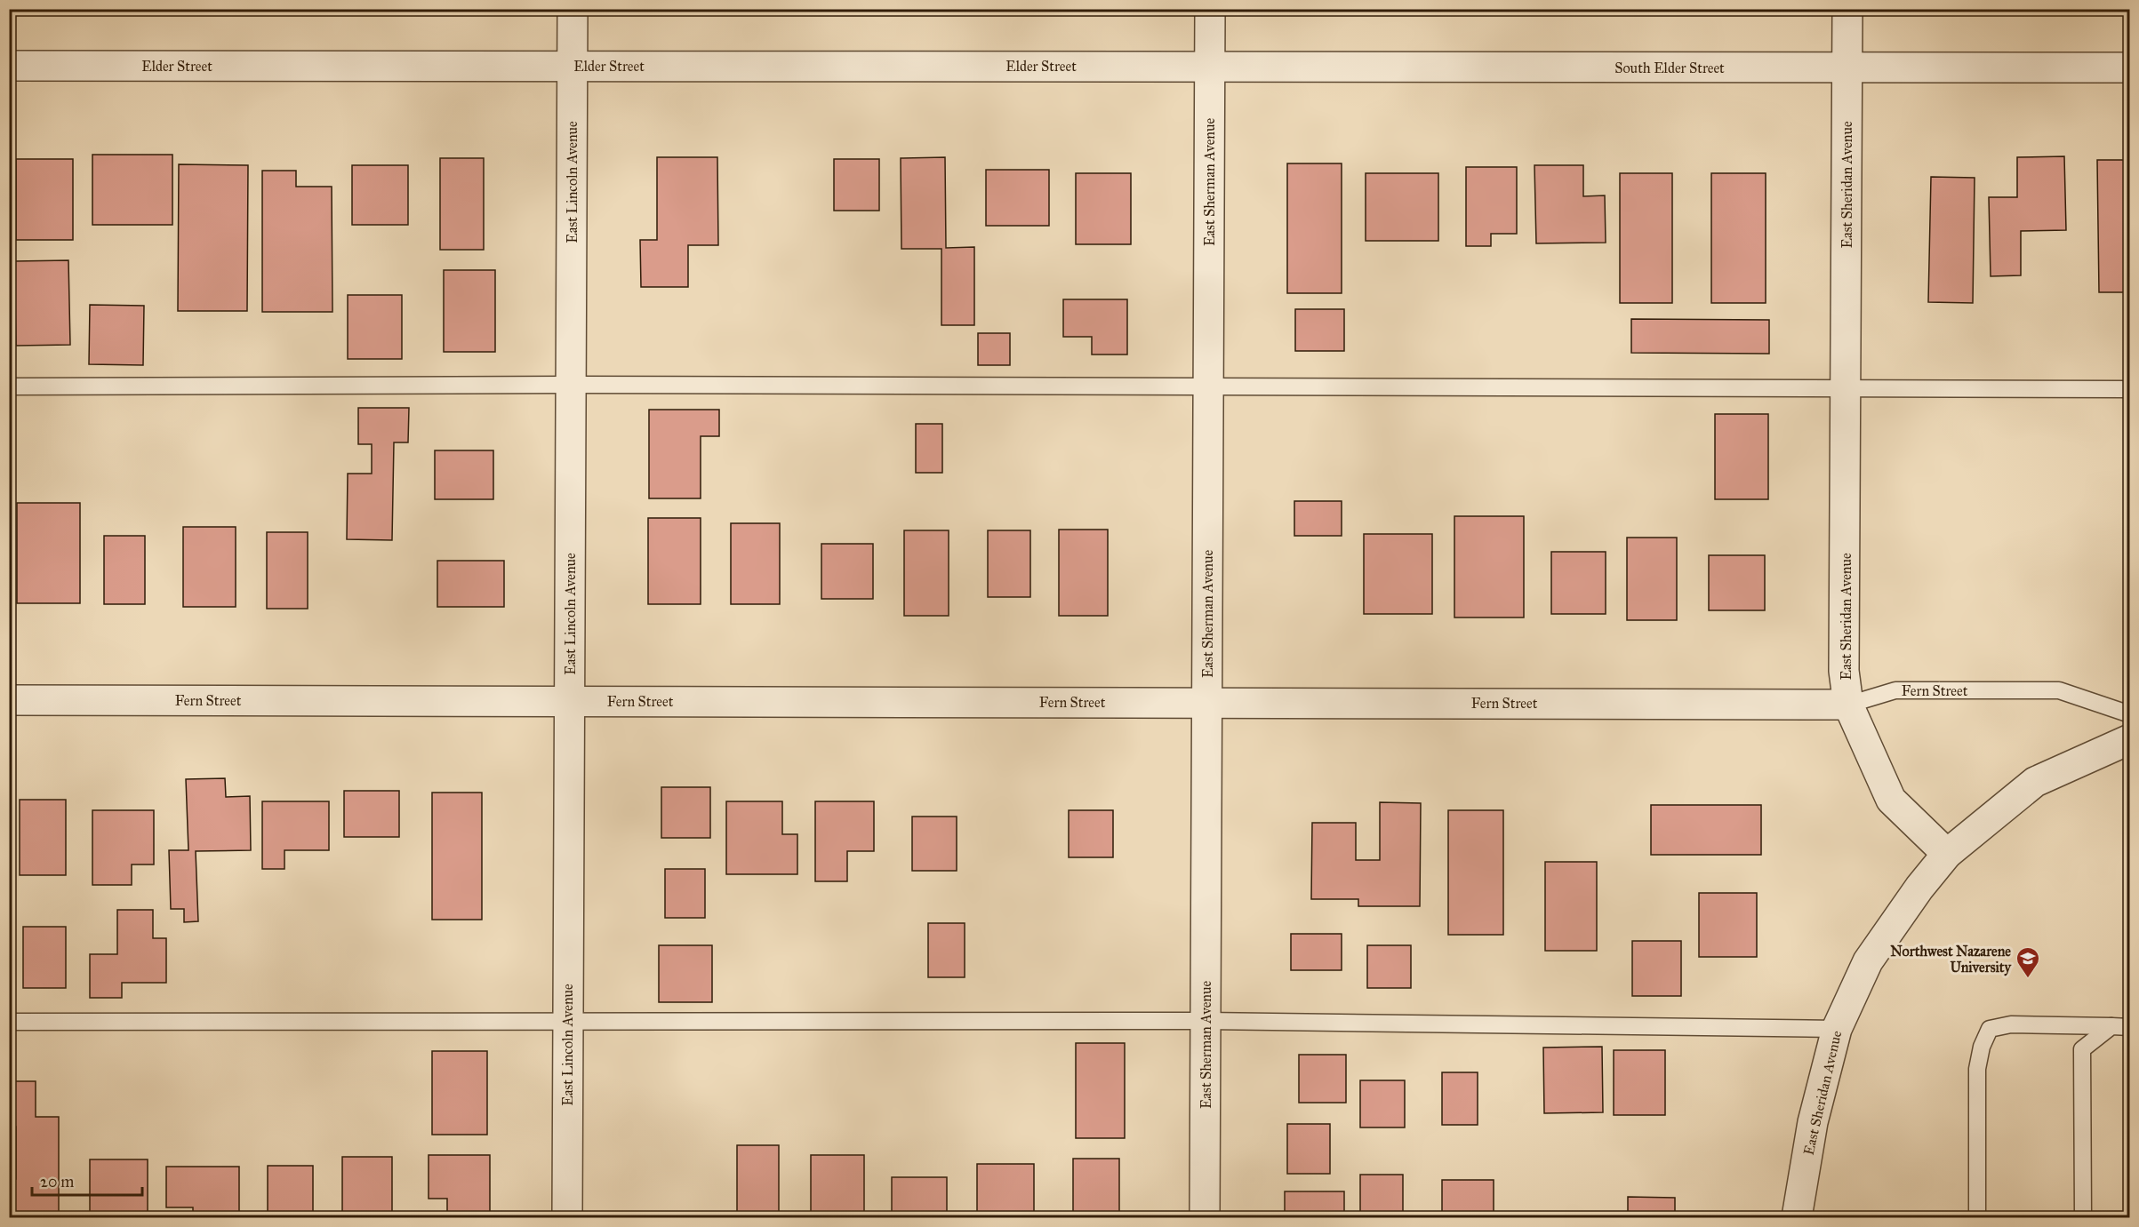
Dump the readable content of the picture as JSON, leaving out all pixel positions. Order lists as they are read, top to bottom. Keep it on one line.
{"streets":{"street":["Elder Street","South Elder Street","East Lincoln Avenue","East Sherman Avenue","East Sheridan Avenue","Fern Street"]},"crossings":[["Elder Street","South Elder Street"],["Elder Street","East Lincoln Avenue"],["Elder Street","East Sherman Avenue"],["South Elder Street","East Sherman Avenue"],["South Elder Street","East Sheridan Avenue"],["East Lincoln Avenue","Fern Street"],["East Sherman Avenue","Fern Street"],["East Sheridan Avenue","Fern Street"]],"places":{"school or university":["Northwest Nazarene University"]},"scale_bar":"20 m"}
